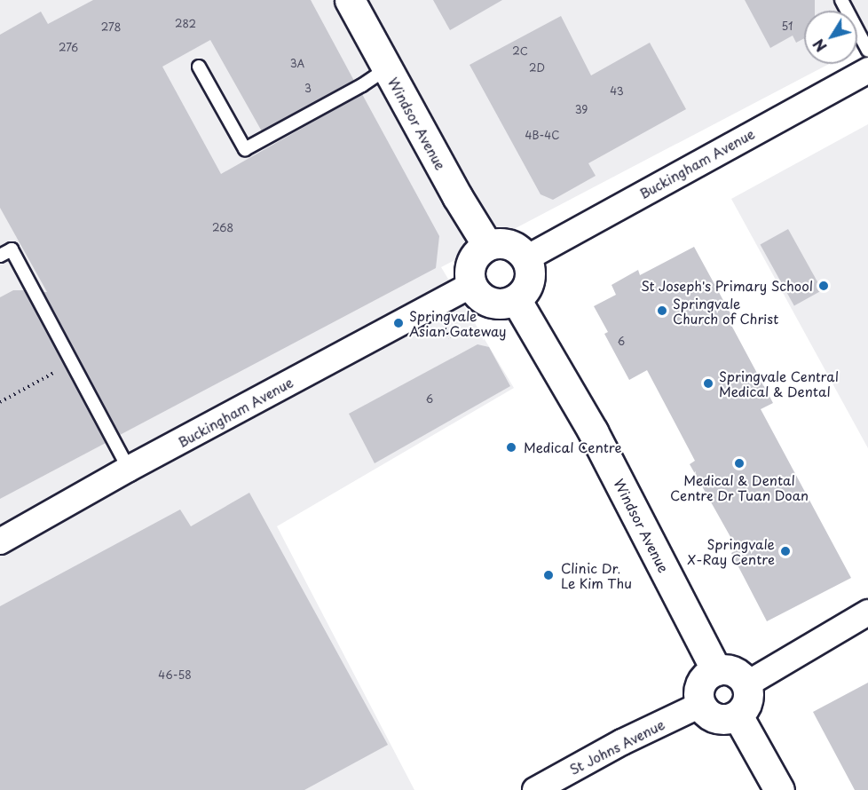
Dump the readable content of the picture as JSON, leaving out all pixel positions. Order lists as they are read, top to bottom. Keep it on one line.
{"streets":{"street":["Windsor Avenue","Buckingham Avenue","St Johns Avenue"]},"crossings":[["Windsor Avenue","Buckingham Avenue"],["Windsor Avenue","St Johns Avenue"]],"places":["St Joseph's Primary School","Springvale Church of Christ","Springvale Asian Gateway","Springvale Central Medical & Dental","Medical Centre","Medical & Dental Centre Dr Tuan Doan","Springvale X-Ray Centre","Clinic Dr. Le Kim Thu"],"house_numbers":["282","51","278","276","2C","3A","2D","3","43","39","4B-4C","268","6","6","46-58"],"north":"bottom left"}
